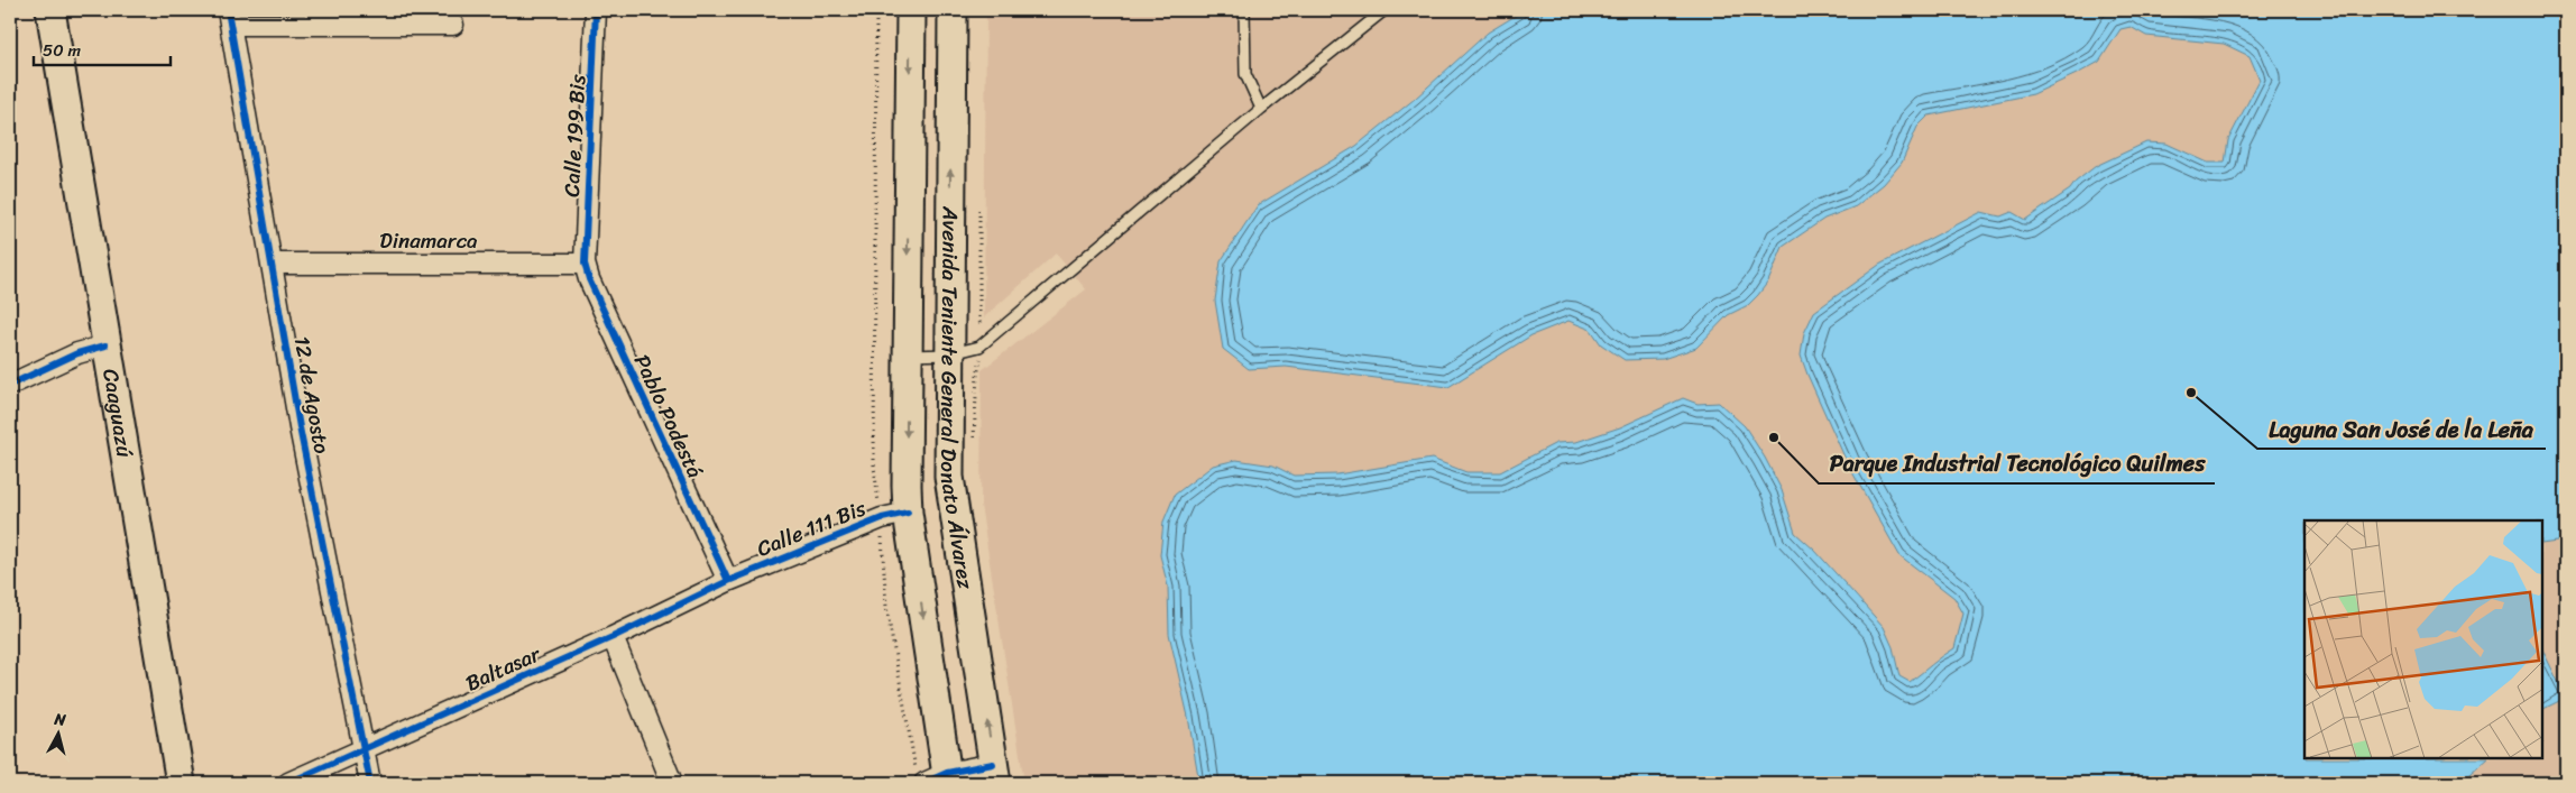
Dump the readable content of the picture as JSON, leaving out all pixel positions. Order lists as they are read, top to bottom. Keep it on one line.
{"streets":{"main road":["Avenida Teniente General Donato Álvarez","Caaguazú"],"street":["Calle 199 Bis","Dinamarca","12 de Agosto","Pablo Podestá","Calle 111 Bis","Baltasar"]},"crossings":[["Calle 199 Bis","Dinamarca"],["Calle 199 Bis","Pablo Podestá"],["Dinamarca","12 de Agosto"],["Dinamarca","Pablo Podestá"],["12 de Agosto","Baltasar"],["Avenida Teniente General Donato Álvarez","Calle 111 Bis"],["Pablo Podestá","Calle 111 Bis"],["Pablo Podestá","Baltasar"],["Calle 111 Bis","Baltasar"]],"places":["Laguna San José de la Leña","Parque Industrial Tecnológico Quilmes"],"scale_bar":"50 m","north":"top"}
